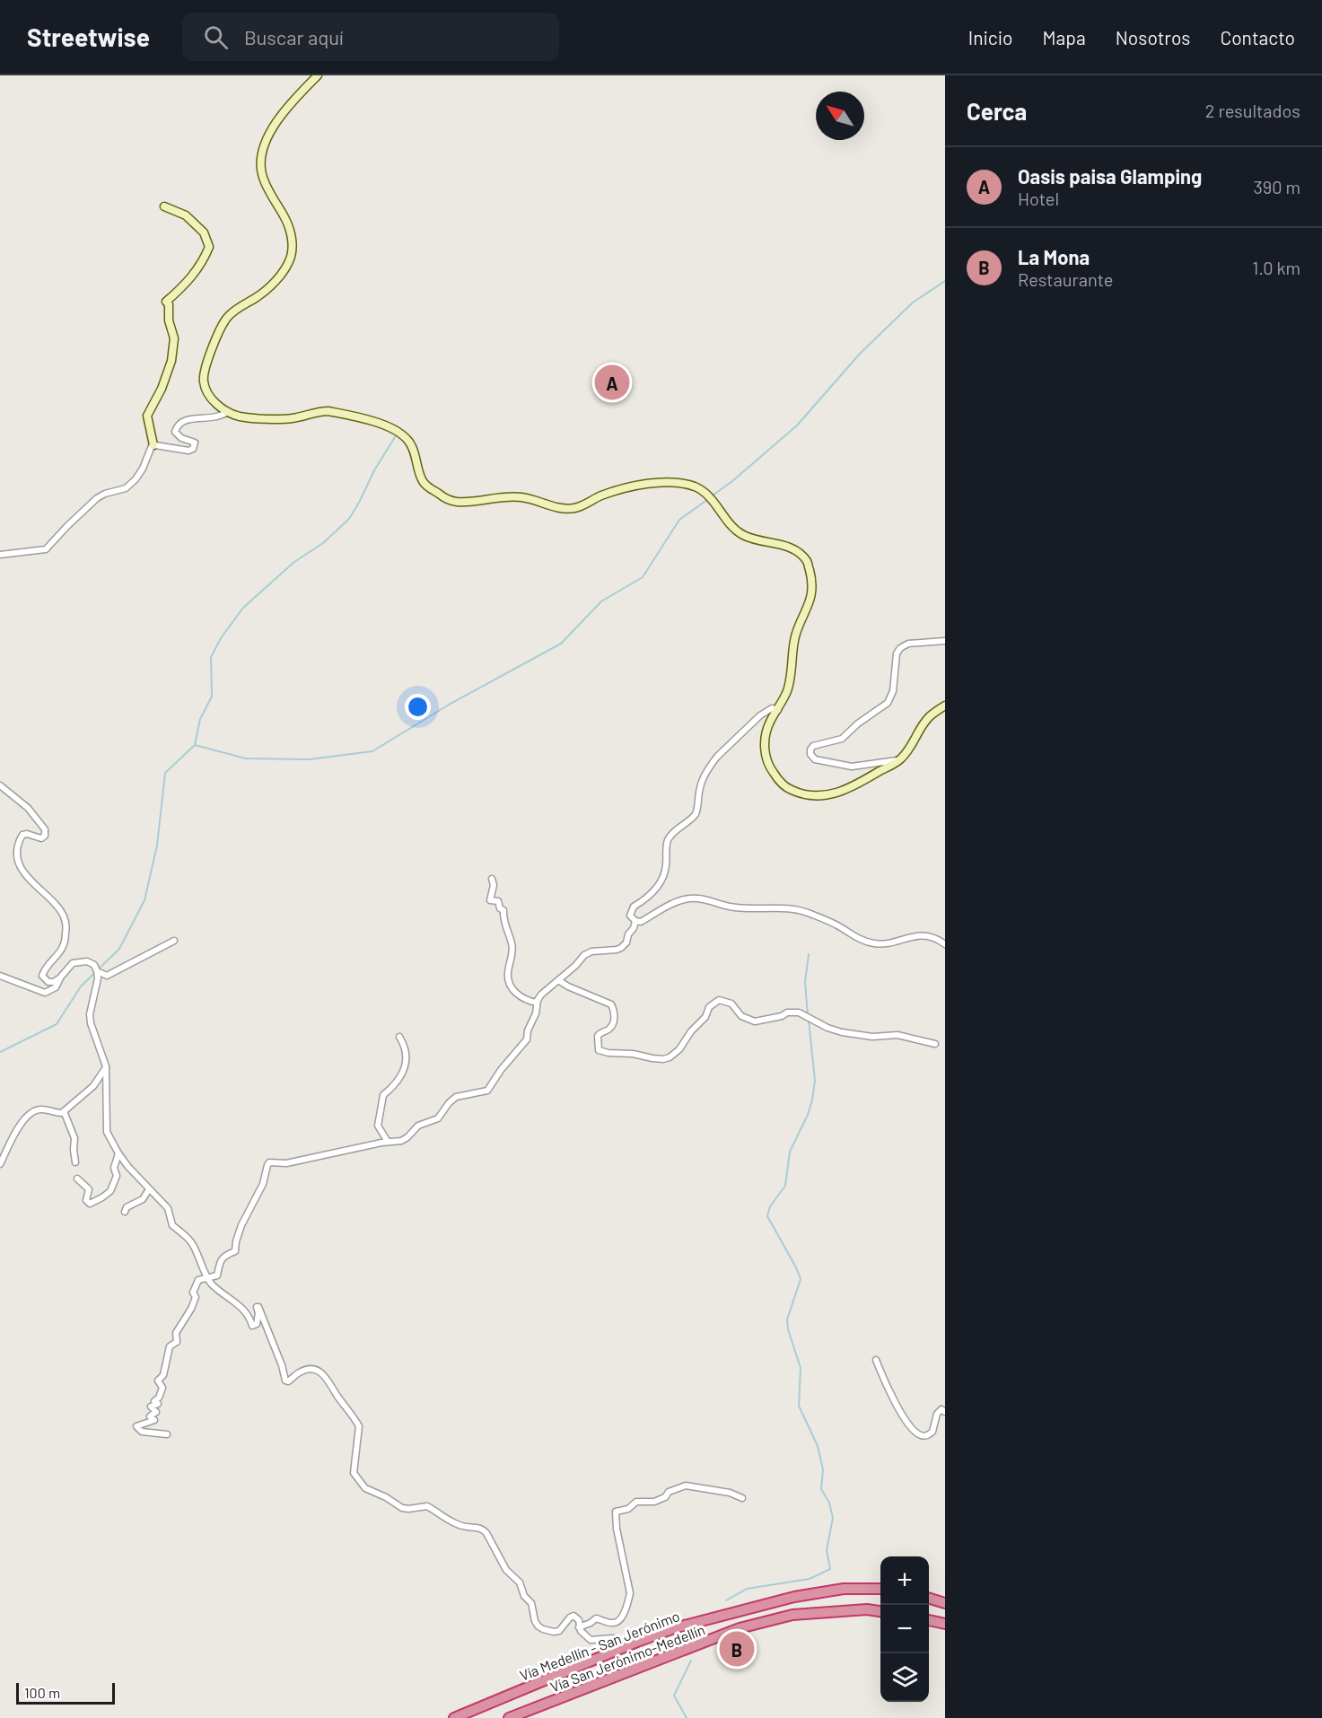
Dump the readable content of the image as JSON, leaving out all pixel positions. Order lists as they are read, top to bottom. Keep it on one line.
{"streets":{"highway":["Vía Medellín - San Jerónimo","Vía San Jerónimo-Medellín"]},"scale_bar":"100 m","north":"top left","page":{"header":"Streetwise","search":"Buscar aquí","nav":["Inicio","Mapa","Nosotros","Contacto"],"heading":["Cerca","2 resultados"],"list":[{"mark":"A","name":"Oasis paisa Glamping","note":"Hotel","value":"390 m"},{"mark":"B","name":"La Mona","note":"Restaurante","value":"1.0 km"}],"pins":["A","B"],"map_buttons":["+","−"],"scale":"100 m"}}
